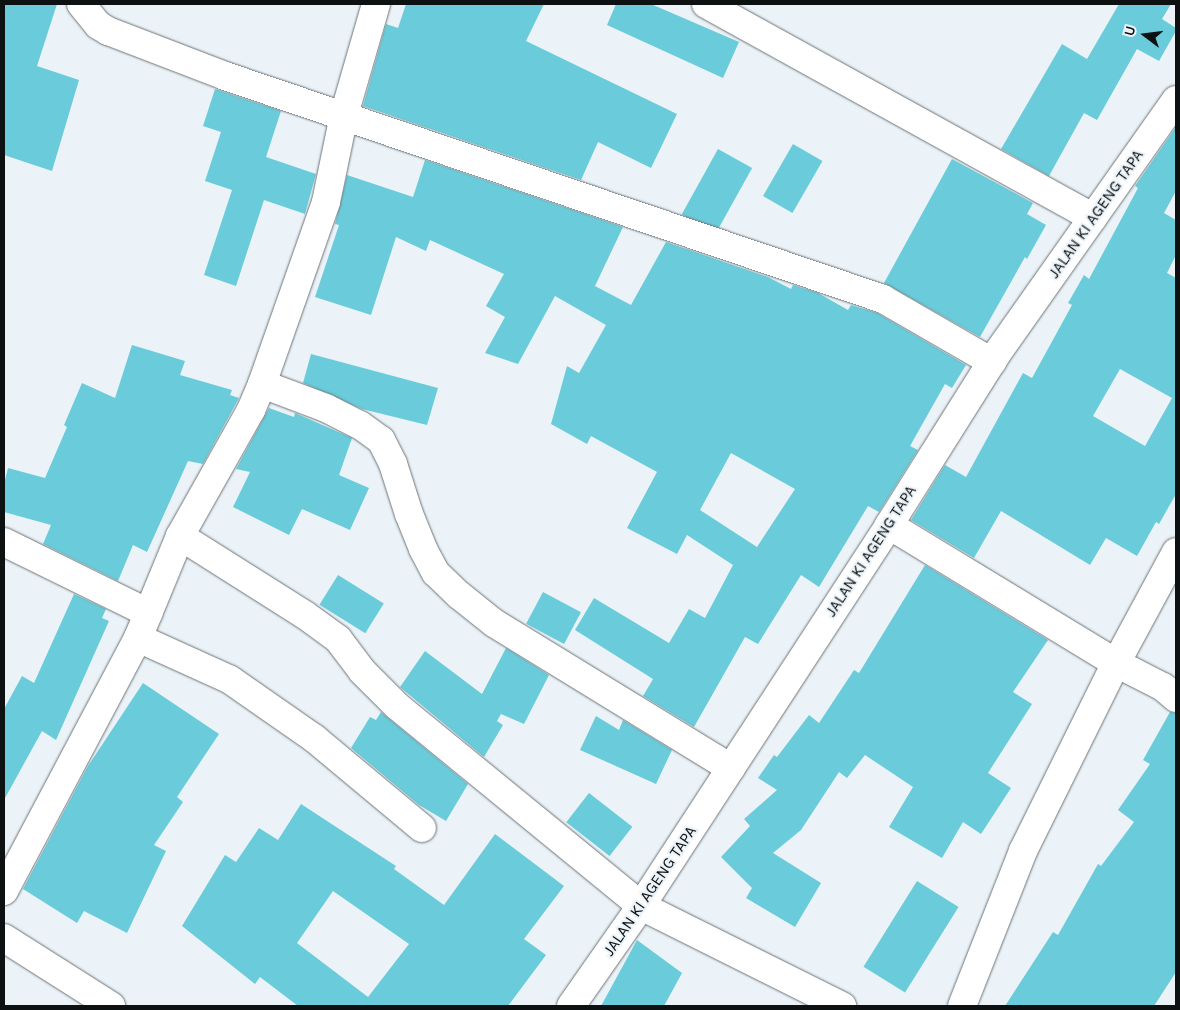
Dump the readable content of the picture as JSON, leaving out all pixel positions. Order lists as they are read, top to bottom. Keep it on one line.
{"streets":{"street":["JALAN KI AGENG TAPA"]},"north":"left"}
